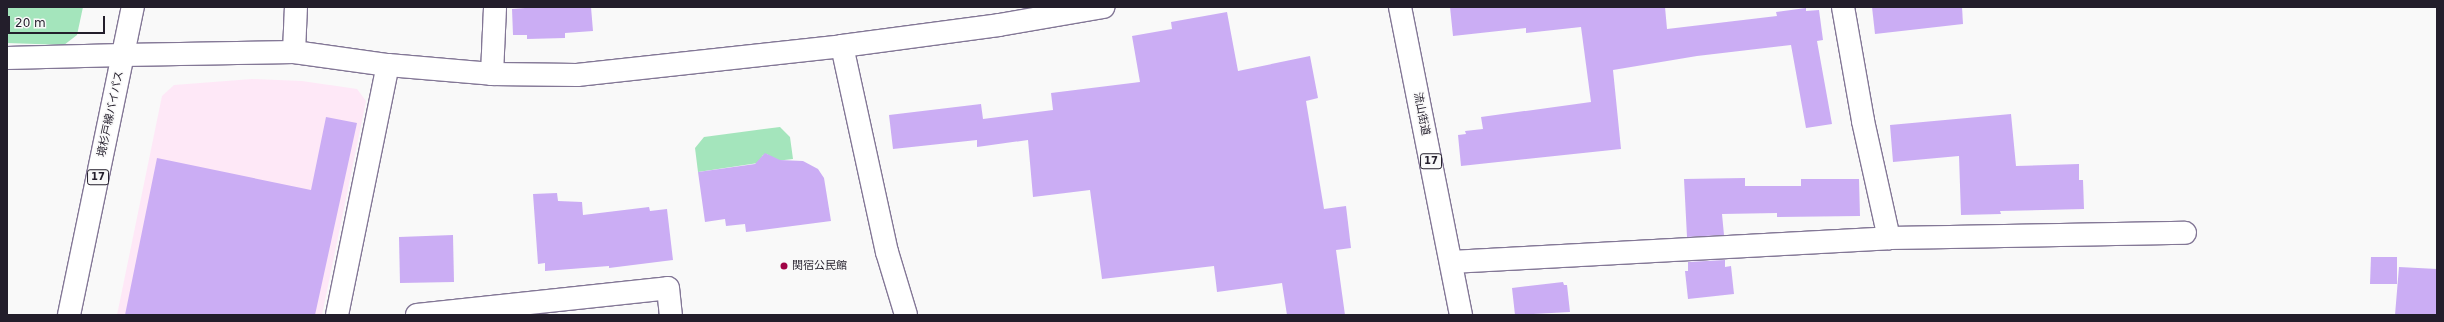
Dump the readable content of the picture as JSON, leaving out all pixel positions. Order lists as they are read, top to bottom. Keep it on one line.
{"streets":{"street":["境杉戸線バイパス","流山街道","17"]},"places":["関宿公民館"],"scale_bar":"20 m"}
